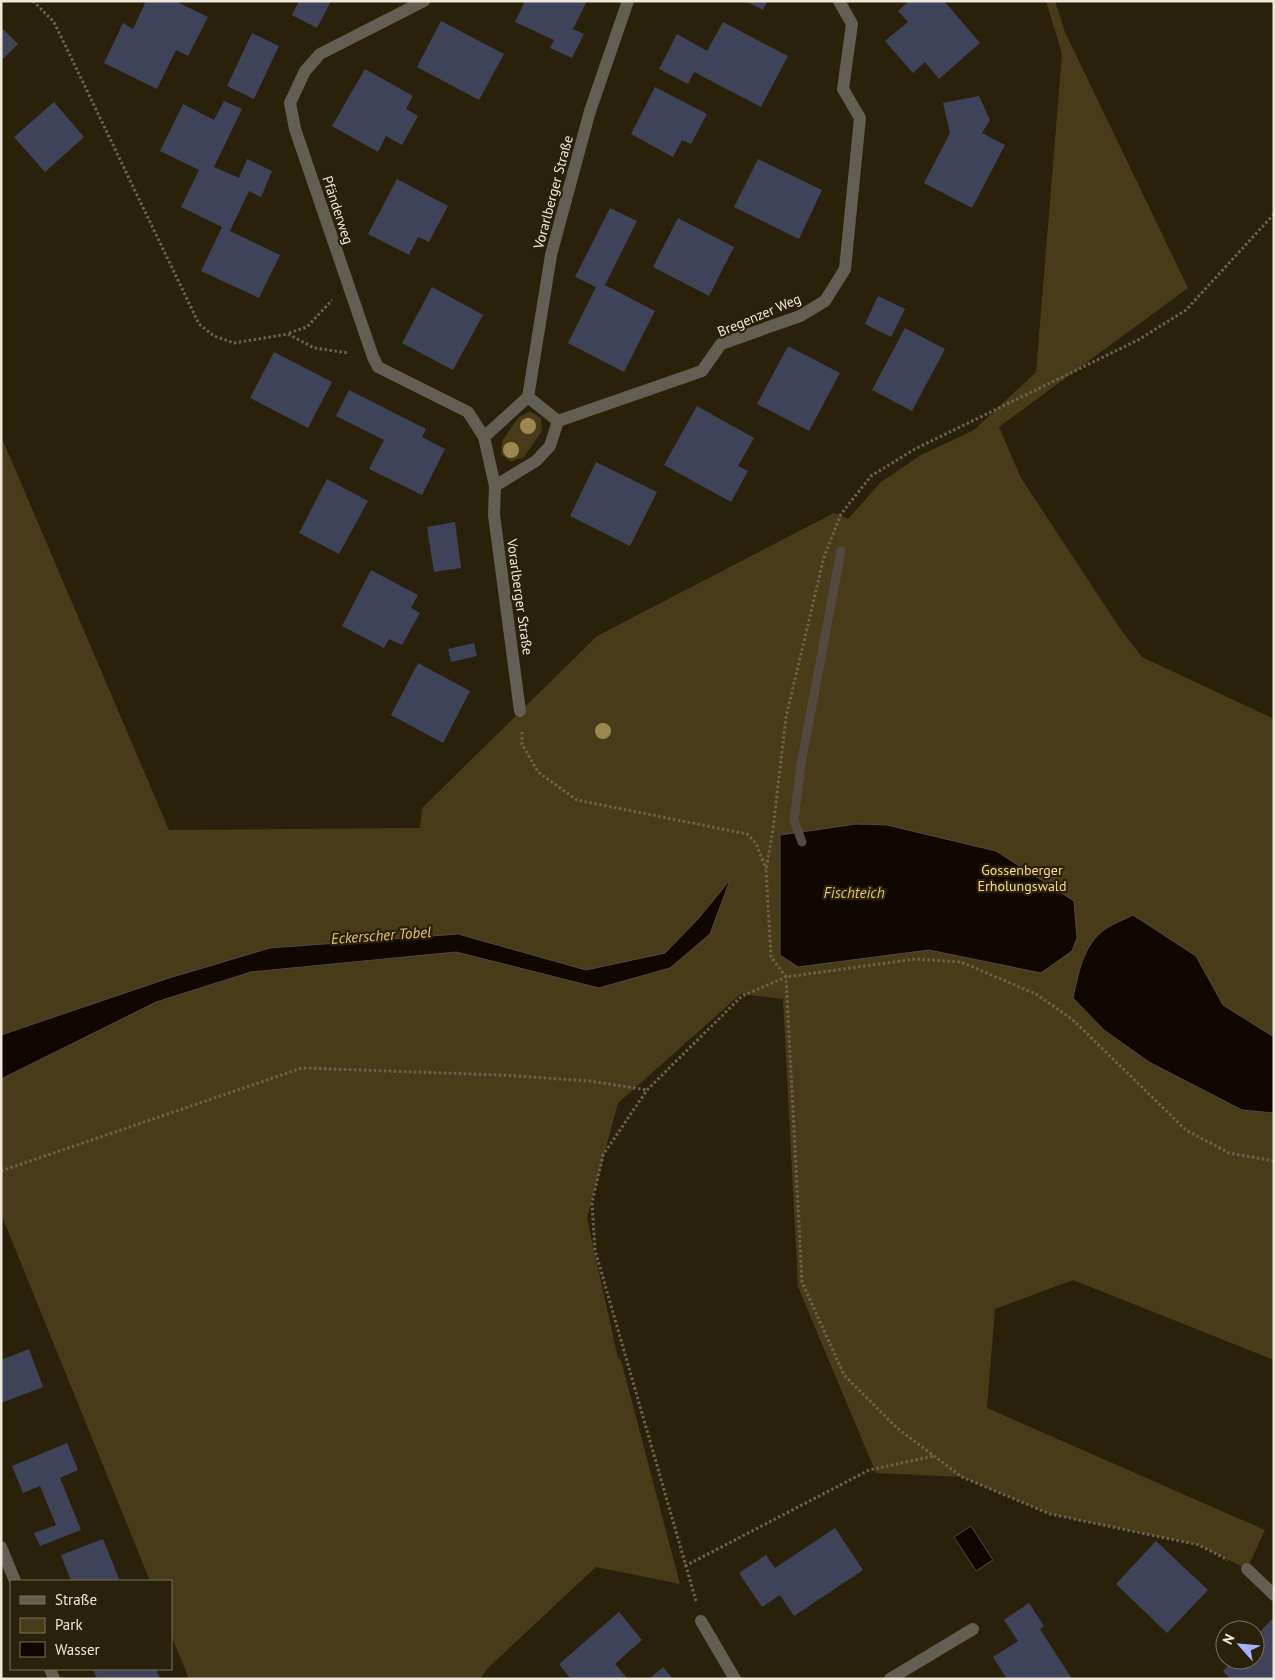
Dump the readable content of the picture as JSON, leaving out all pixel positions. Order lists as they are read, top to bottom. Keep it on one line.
{"streets":{"street":["Vorarlberger Straße","Pfänderweg","Bregenzer Weg"]},"crossings":[["Vorarlberger Straße","Pfänderweg"]],"water":["Fischteich","Eckerscher Tobel"],"parks":["Gossenberger Erholungswald"],"legend":["Straße","Park","Wasser"],"north":"top left"}
